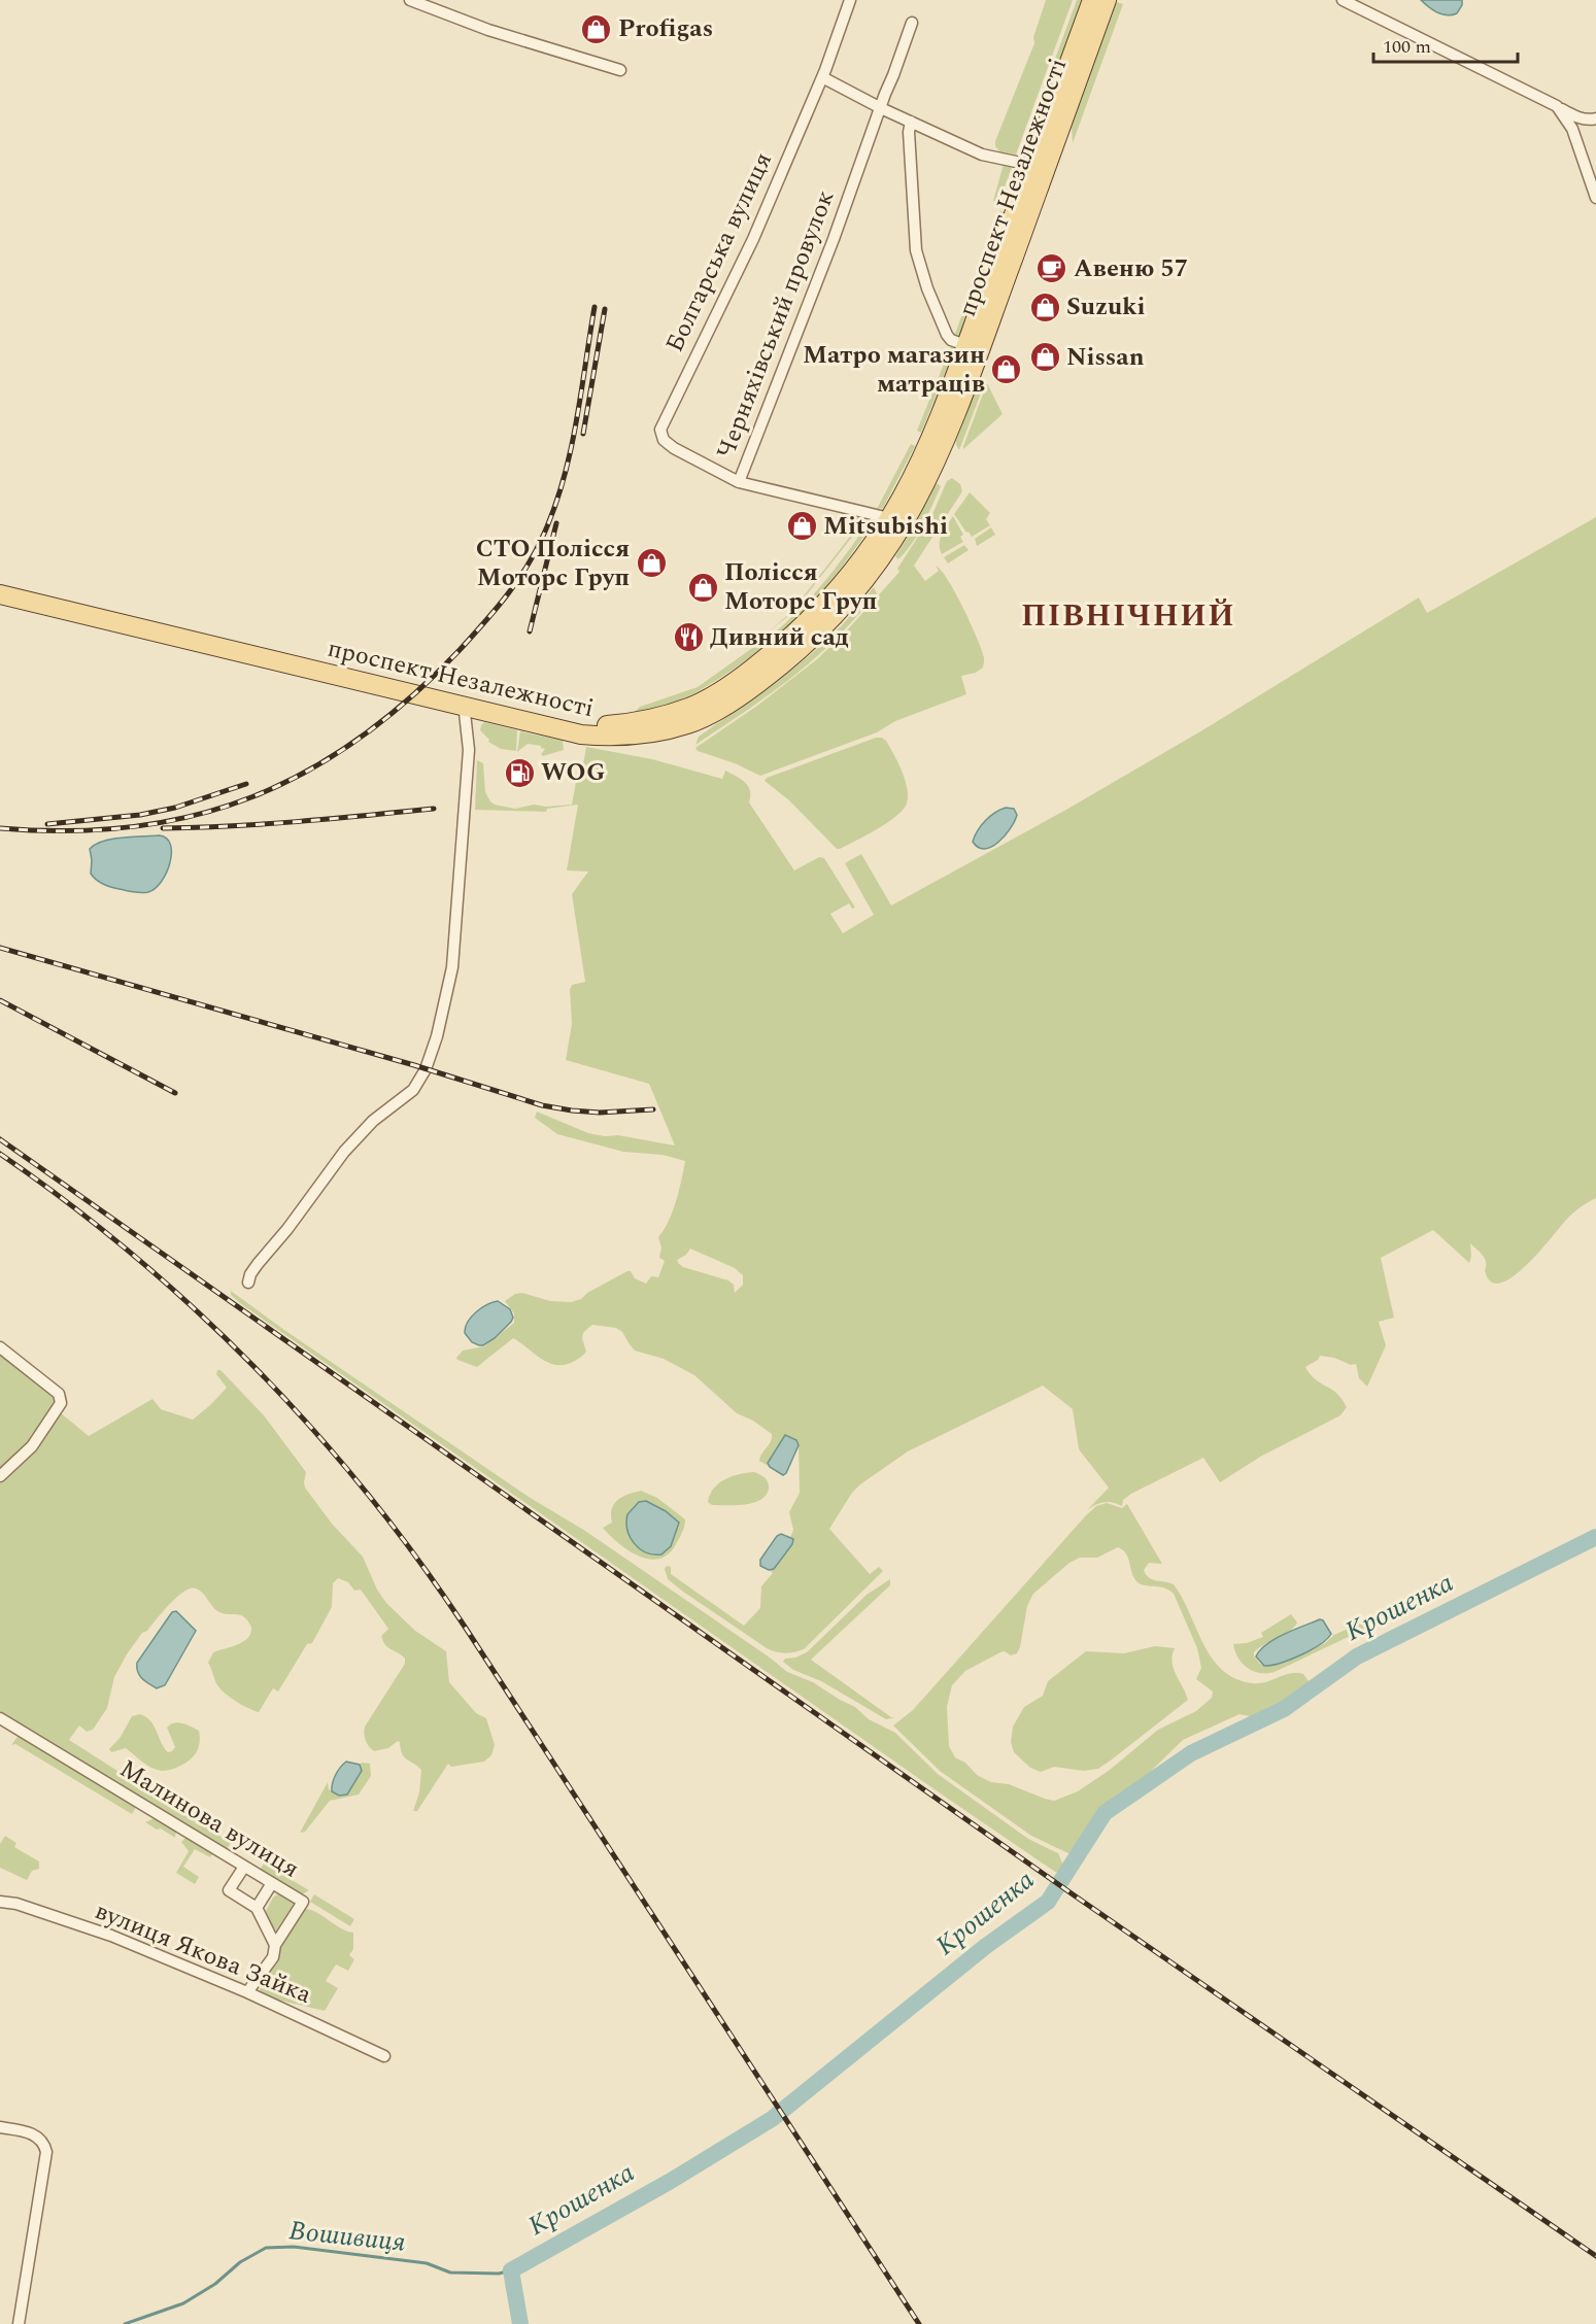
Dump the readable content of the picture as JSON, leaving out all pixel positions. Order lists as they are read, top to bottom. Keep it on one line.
{"streets":{"main road":["проспект Незалежності"],"street":["Болгарська вулиця","Черняхівський провулок","Малинова вулиця","вулиця Якова Зайка"]},"crossings":[["проспект Незалежності","Черняхівський провулок"],["Болгарська вулиця","Черняхівський провулок"],["Малинова вулиця","вулиця Якова Зайка"]],"districts":["ПІВНІЧНИЙ"],"water":["Крошенка","Вошивиця"],"places":{"shop":["Profigas","Suzuki","Nissan","Матро магазин матраців","Mitsubishi","СТО Полісся Моторс Груп","Полісся Моторс Груп"],"cafe":["Авеню 57"],"restaurant":["Дивний сад"],"fuel station":["WOG"]},"scale_bar":"100 m"}
